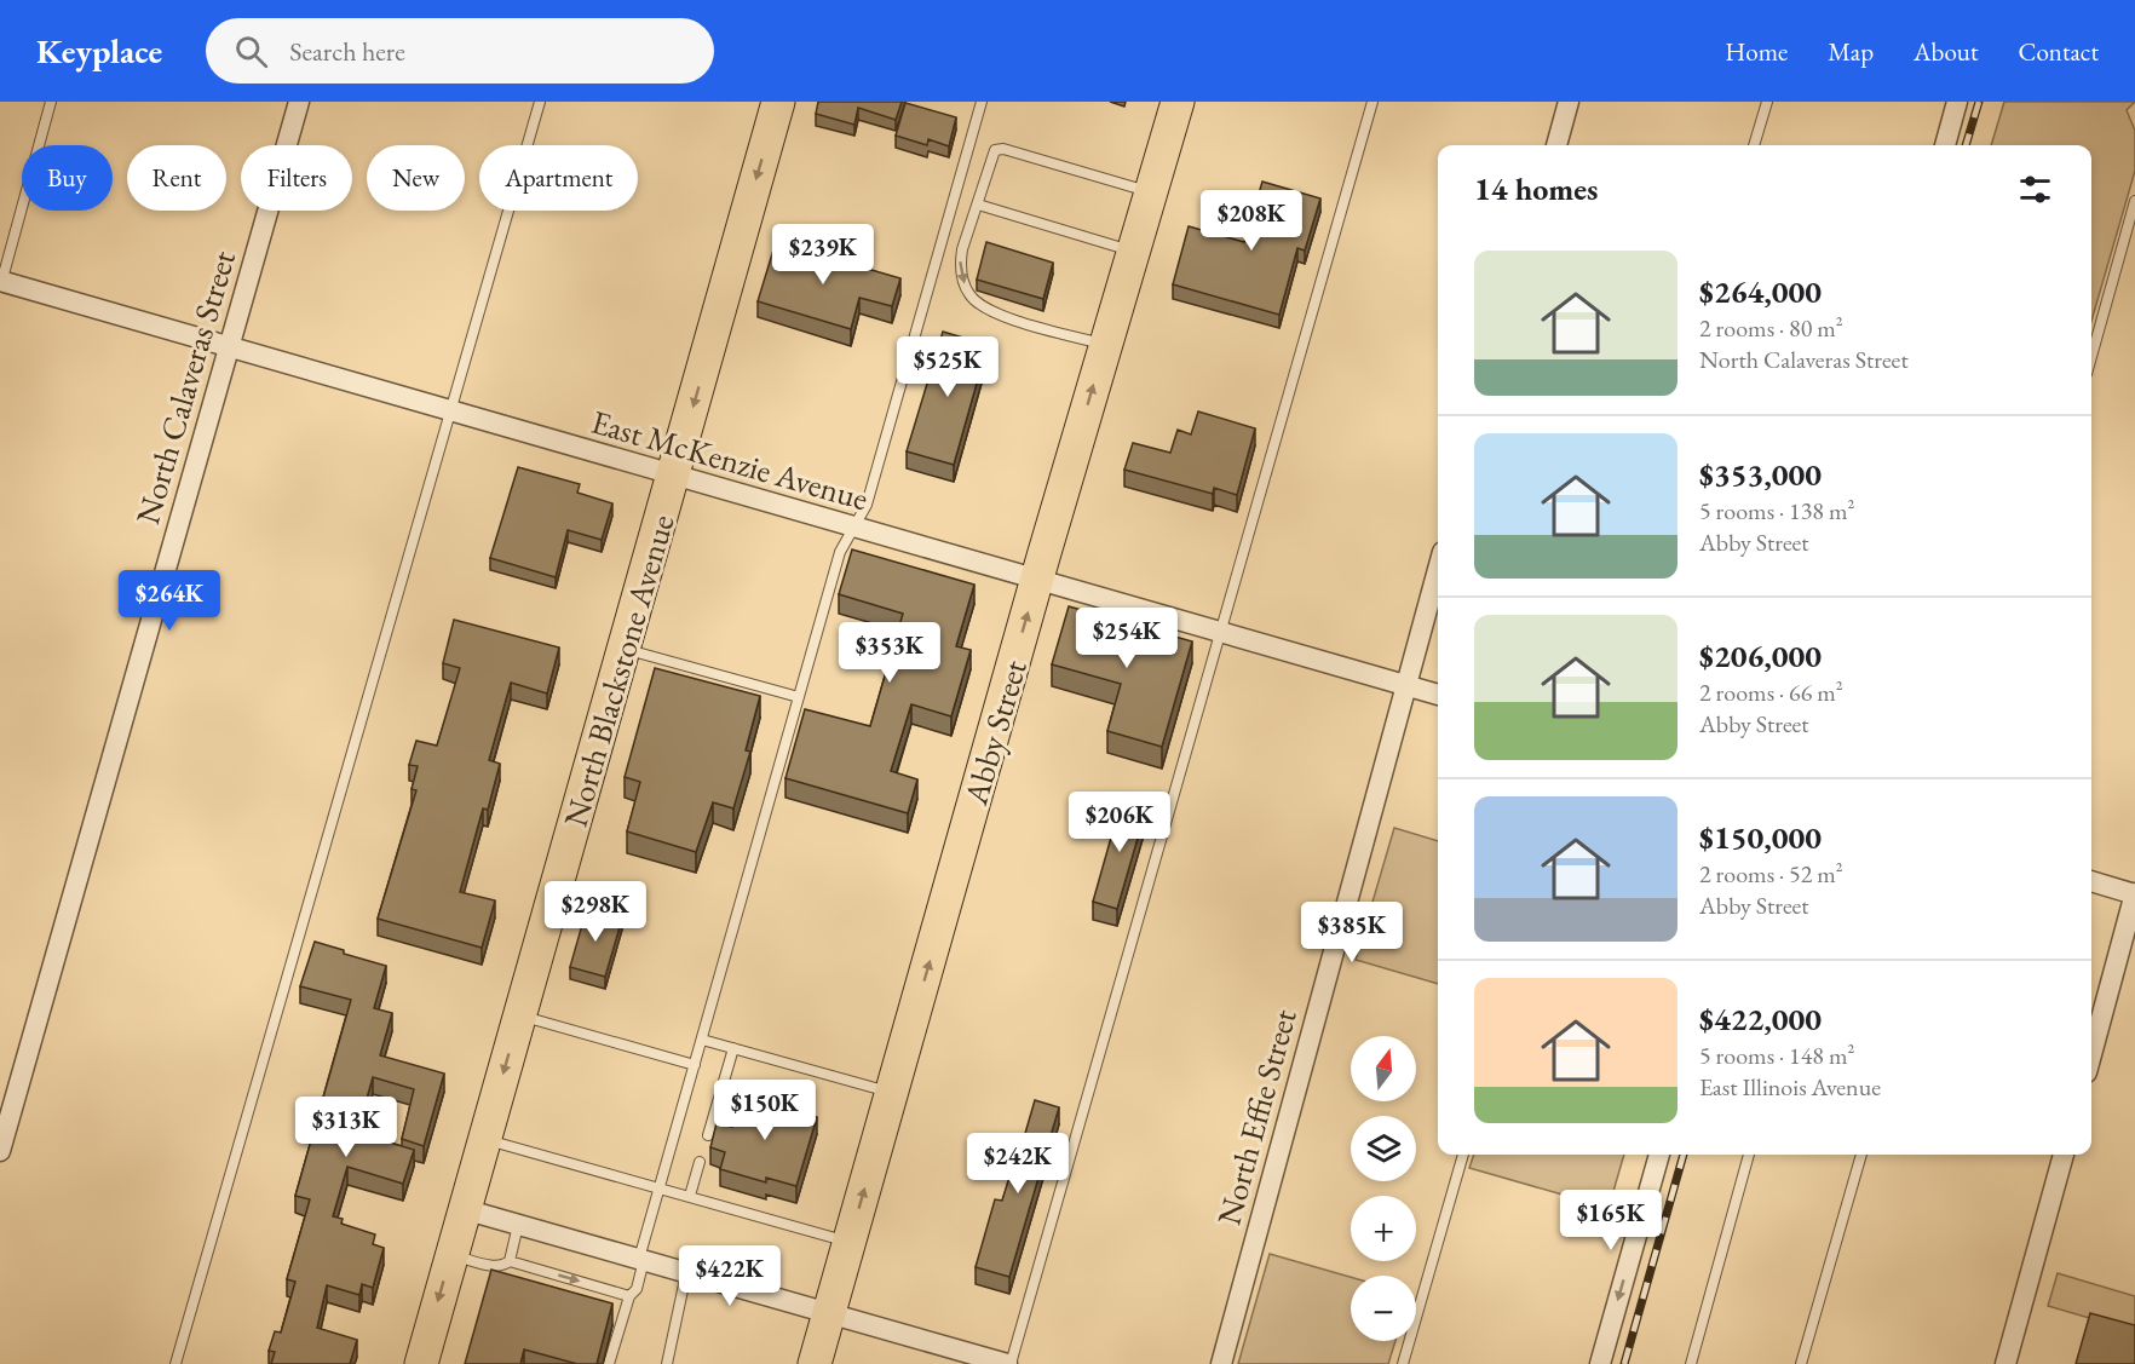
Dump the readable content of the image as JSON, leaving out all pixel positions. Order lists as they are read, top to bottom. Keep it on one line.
{"streets":{"main road":["North Blackstone Avenue","Abby Street"],"street":["North Calaveras Street","East McKenzie Avenue","North Effie Street"]},"crossings":[["North Calaveras Street","East McKenzie Avenue"],["East McKenzie Avenue","North Blackstone Avenue"],["East McKenzie Avenue","Abby Street"],["East McKenzie Avenue","North Effie Street"]],"one_way":["North Blackstone Avenue","Abby Street"],"north":"top","page":{"header":"Keyplace","search":"Search here","nav":["Home","Map","About","Contact"],"chip":["Buy","Rent","Filters","New","Apartment"],"heading":"14 homes","price":["$208K","$239K","$525K","$264K","$254K","$353K","$206K","$298K","$385K","$150K","$313K","$242K","$165K","$422K"],"list":[{"name":"$264,000","note":"2 rooms · 80 m² · North Calaveras Street"},{"name":"$353,000","note":"5 rooms · 138 m² · Abby Street"},{"name":"$206,000","note":"2 rooms · 66 m² · Abby Street"},{"name":"$150,000","note":"2 rooms · 52 m² · Abby Street"},{"name":"$422,000","note":"5 rooms · 148 m² · East Illinois Avenue"}],"map_buttons":["+","−"]}}
